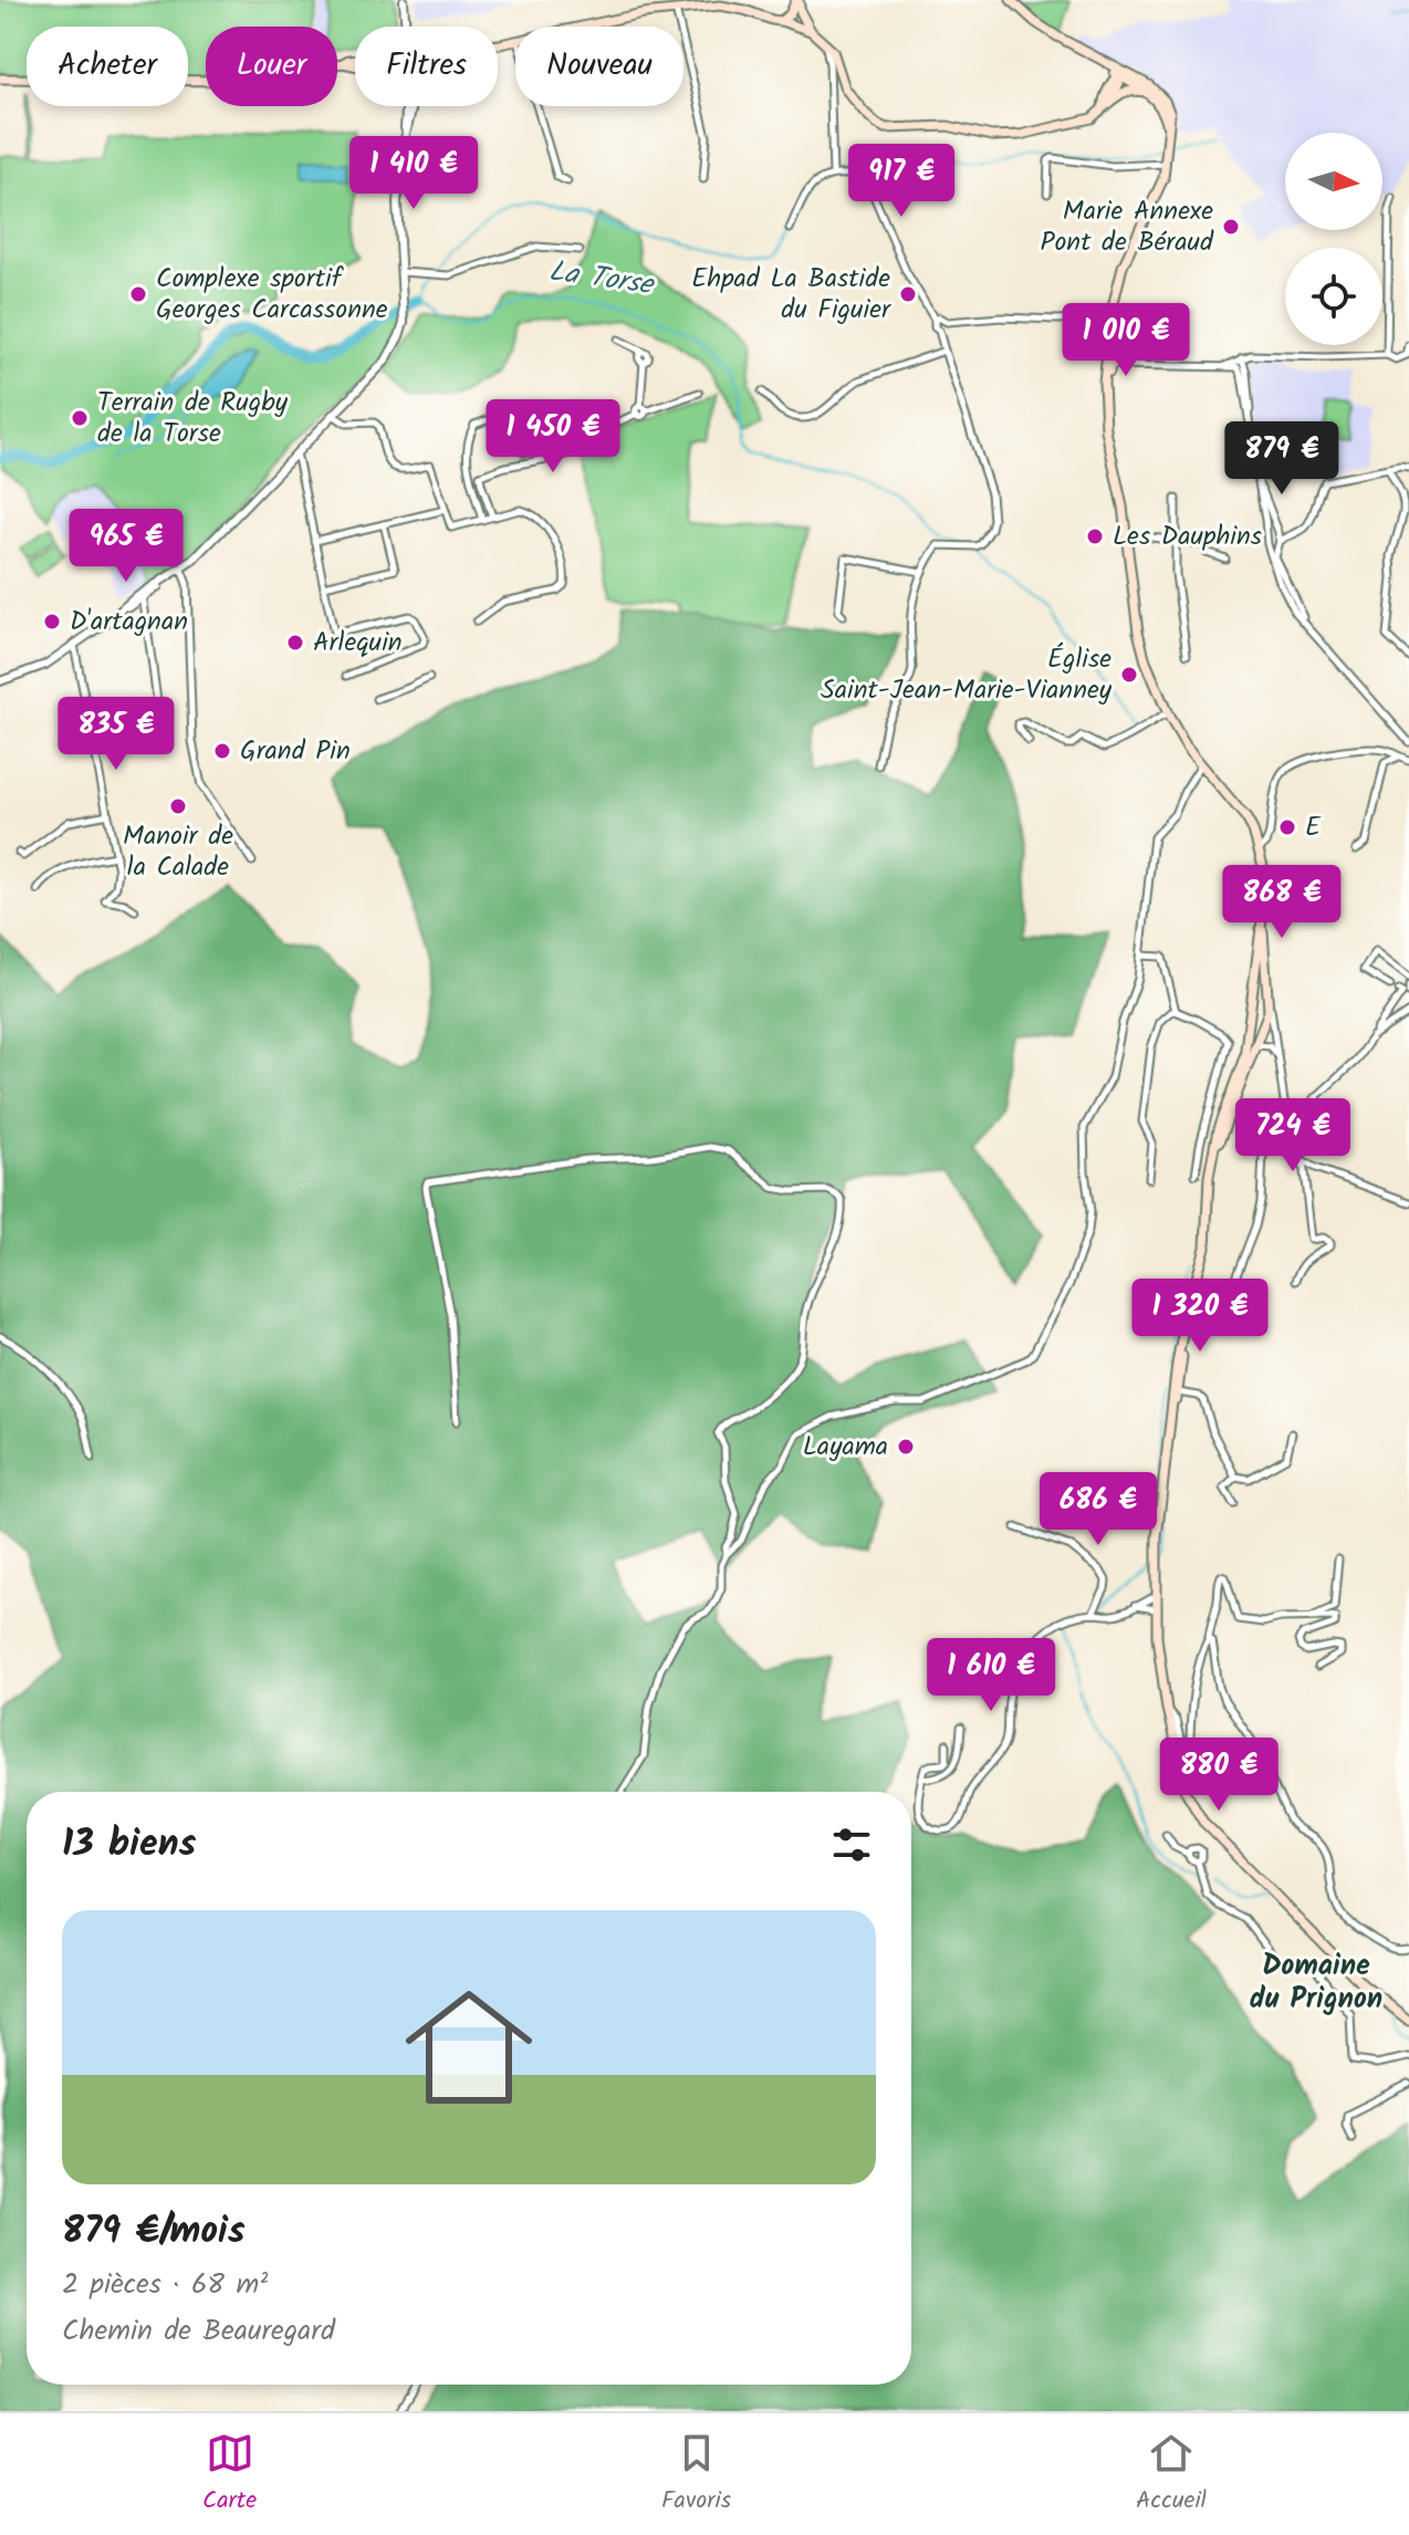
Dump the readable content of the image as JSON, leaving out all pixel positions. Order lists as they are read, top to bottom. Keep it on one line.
{"districts":["Domaine du Prignon"],"water":["La Torse"],"places":["Marie Annexe Pont de Béraud","Complexe sportif Georges Carcassonne","Ehpad La Bastide du Figuier","Terrain de Rugby de la Torse","Les Dauphins","D'artagnan","Arlequin","Église Saint-Jean-Marie-Vianney","Grand Pin","Manoir de la Calade","E","Layama"],"north":"right","page":{"chip":["Acheter","Louer","Filtres","Nouveau"],"price":["1 410 €","917 €","1 010 €","1 450 €","879 €","965 €","835 €","868 €","724 €","1 320 €","686 €","1 610 €","880 €"],"heading":"13 biens","list":[{"name":"879 €/mois","note":"2 pièces · 68 m² · Chemin de Beauregard"}],"tabs":["Carte","Favoris","Accueil"]}}
